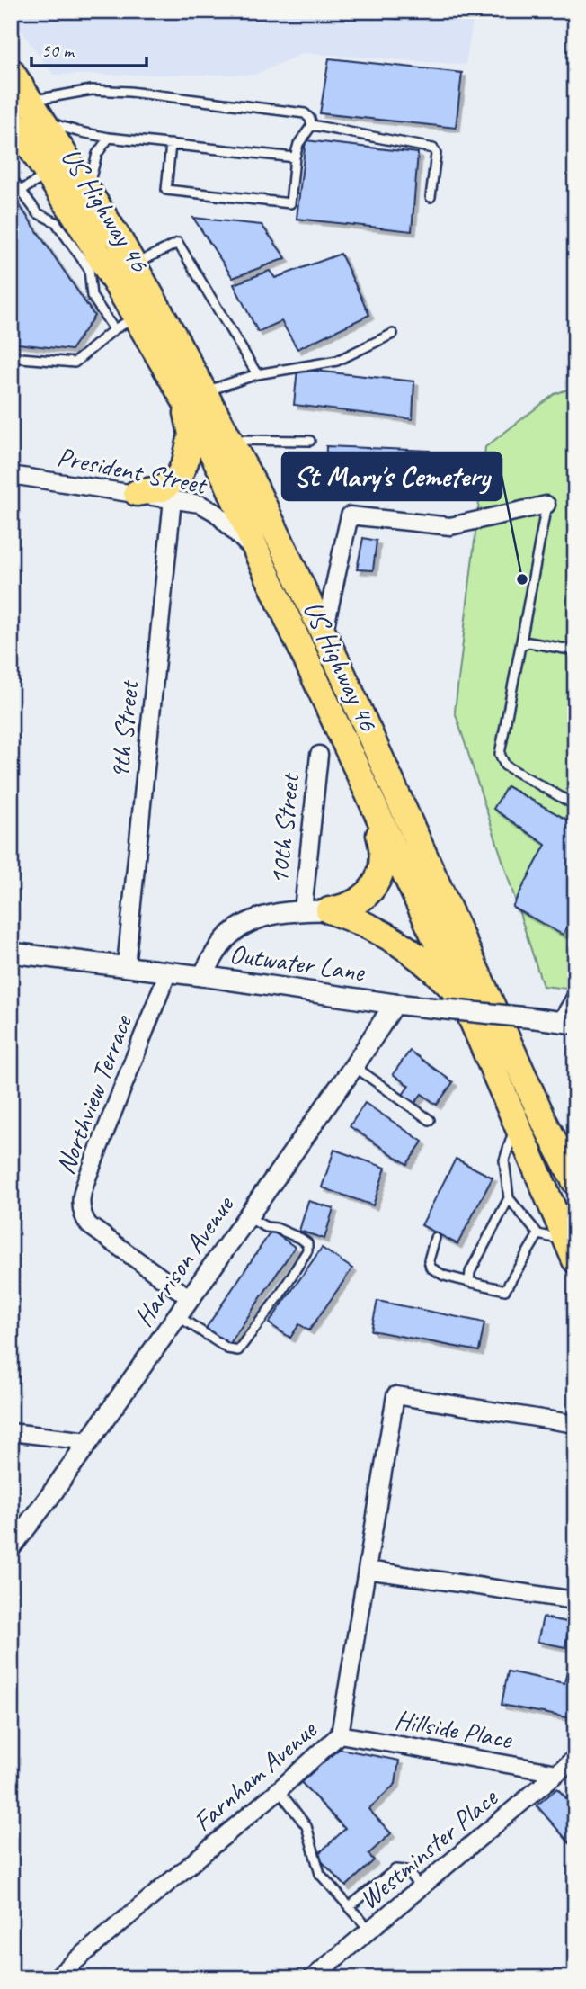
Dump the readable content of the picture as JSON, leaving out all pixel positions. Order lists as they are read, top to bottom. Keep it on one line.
{"streets":{"highway":["US Highway 46"],"street":["President Street","9th Street","10th Street","Outwater Lane","Northview Terrace","Harrison Avenue","Hillside Place","Farnham Avenue","Westminster Place"]},"crossings":[["US Highway 46","President Street"],["US Highway 46","Outwater Lane"],["President Street","9th Street"],["9th Street","Outwater Lane"],["10th Street","Outwater Lane"],["Outwater Lane","Northview Terrace"],["Outwater Lane","Harrison Avenue"],["Northview Terrace","Harrison Avenue"],["Hillside Place","Farnham Avenue"],["Hillside Place","Westminster Place"]],"places":["St Mary's Cemetery"],"scale_bar":"50 m"}
